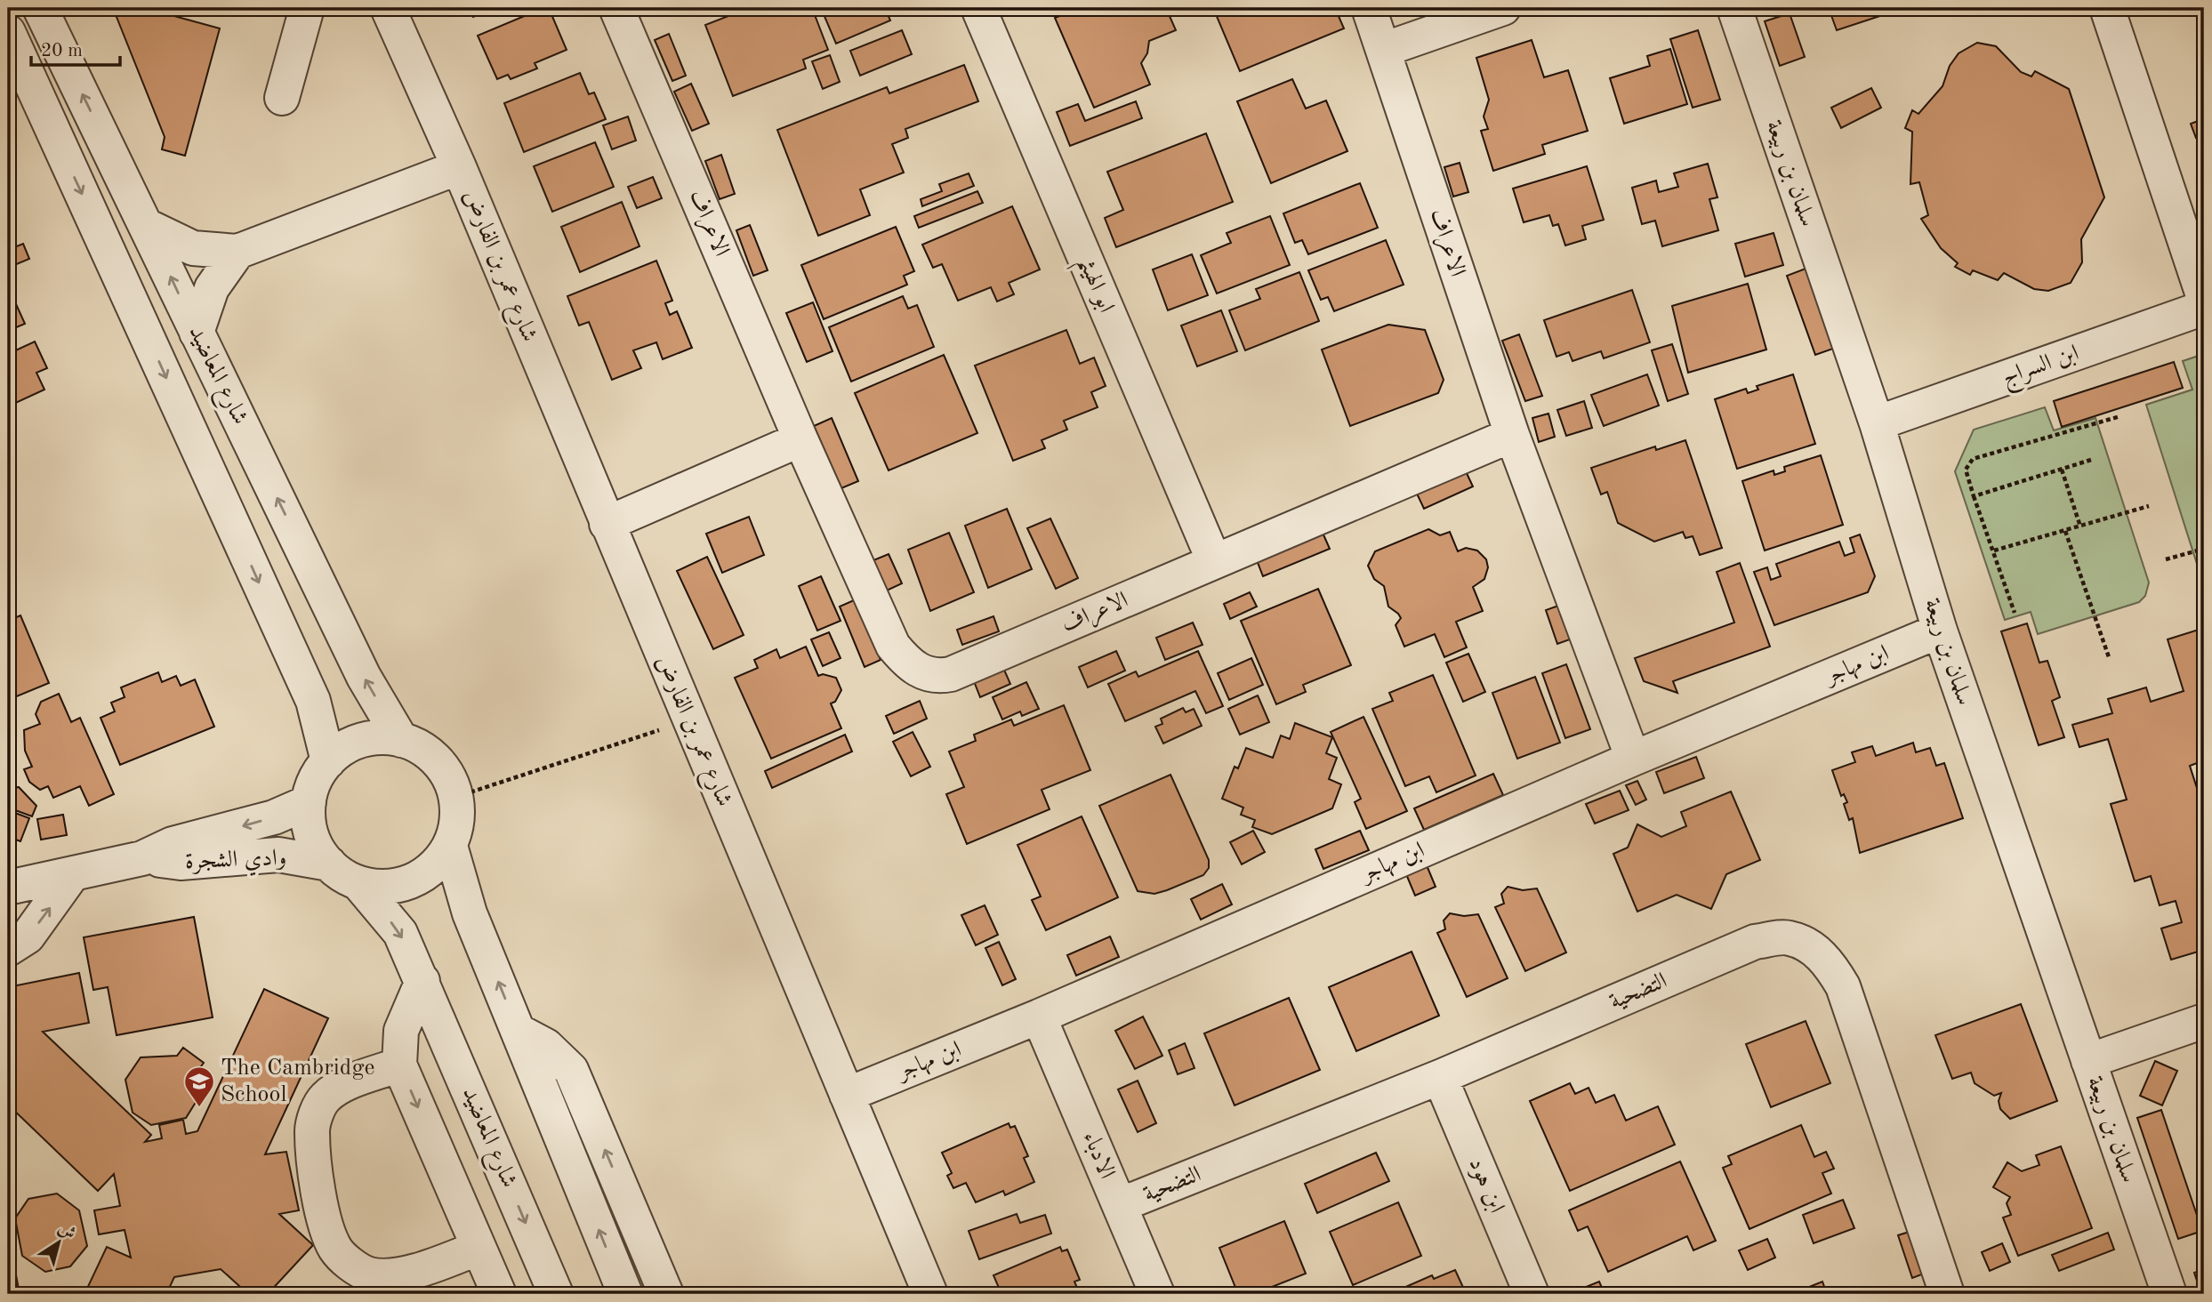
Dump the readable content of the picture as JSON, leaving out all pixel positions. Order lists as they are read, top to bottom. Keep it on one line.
{"streets":{"street":["سلمان بن ربيعة","الاعراف","شارع عمر بن الفارض","ابو الهيثم","ابن السراج","شارع المعاضيد","ابن مهاجر","وادي الشجرة","التضحية","الادباء","ابن هود"]},"crossings":[["سلمان بن ربيعة","ابن السراج"],["سلمان بن ربيعة","ابن مهاجر"],["الاعراف","ابو الهيثم"],["الاعراف","ابن مهاجر"],["شارع عمر بن الفارض","شارع المعاضيد"],["شارع عمر بن الفارض","ابن مهاجر"],["شارع المعاضيد","وادي الشجرة"],["ابن مهاجر","الادباء"],["التضحية","الادباء"],["التضحية","ابن هود"]],"places":{"school or university":["The Cambridge School"]},"scale_bar":"20 m","north":"top right"}
